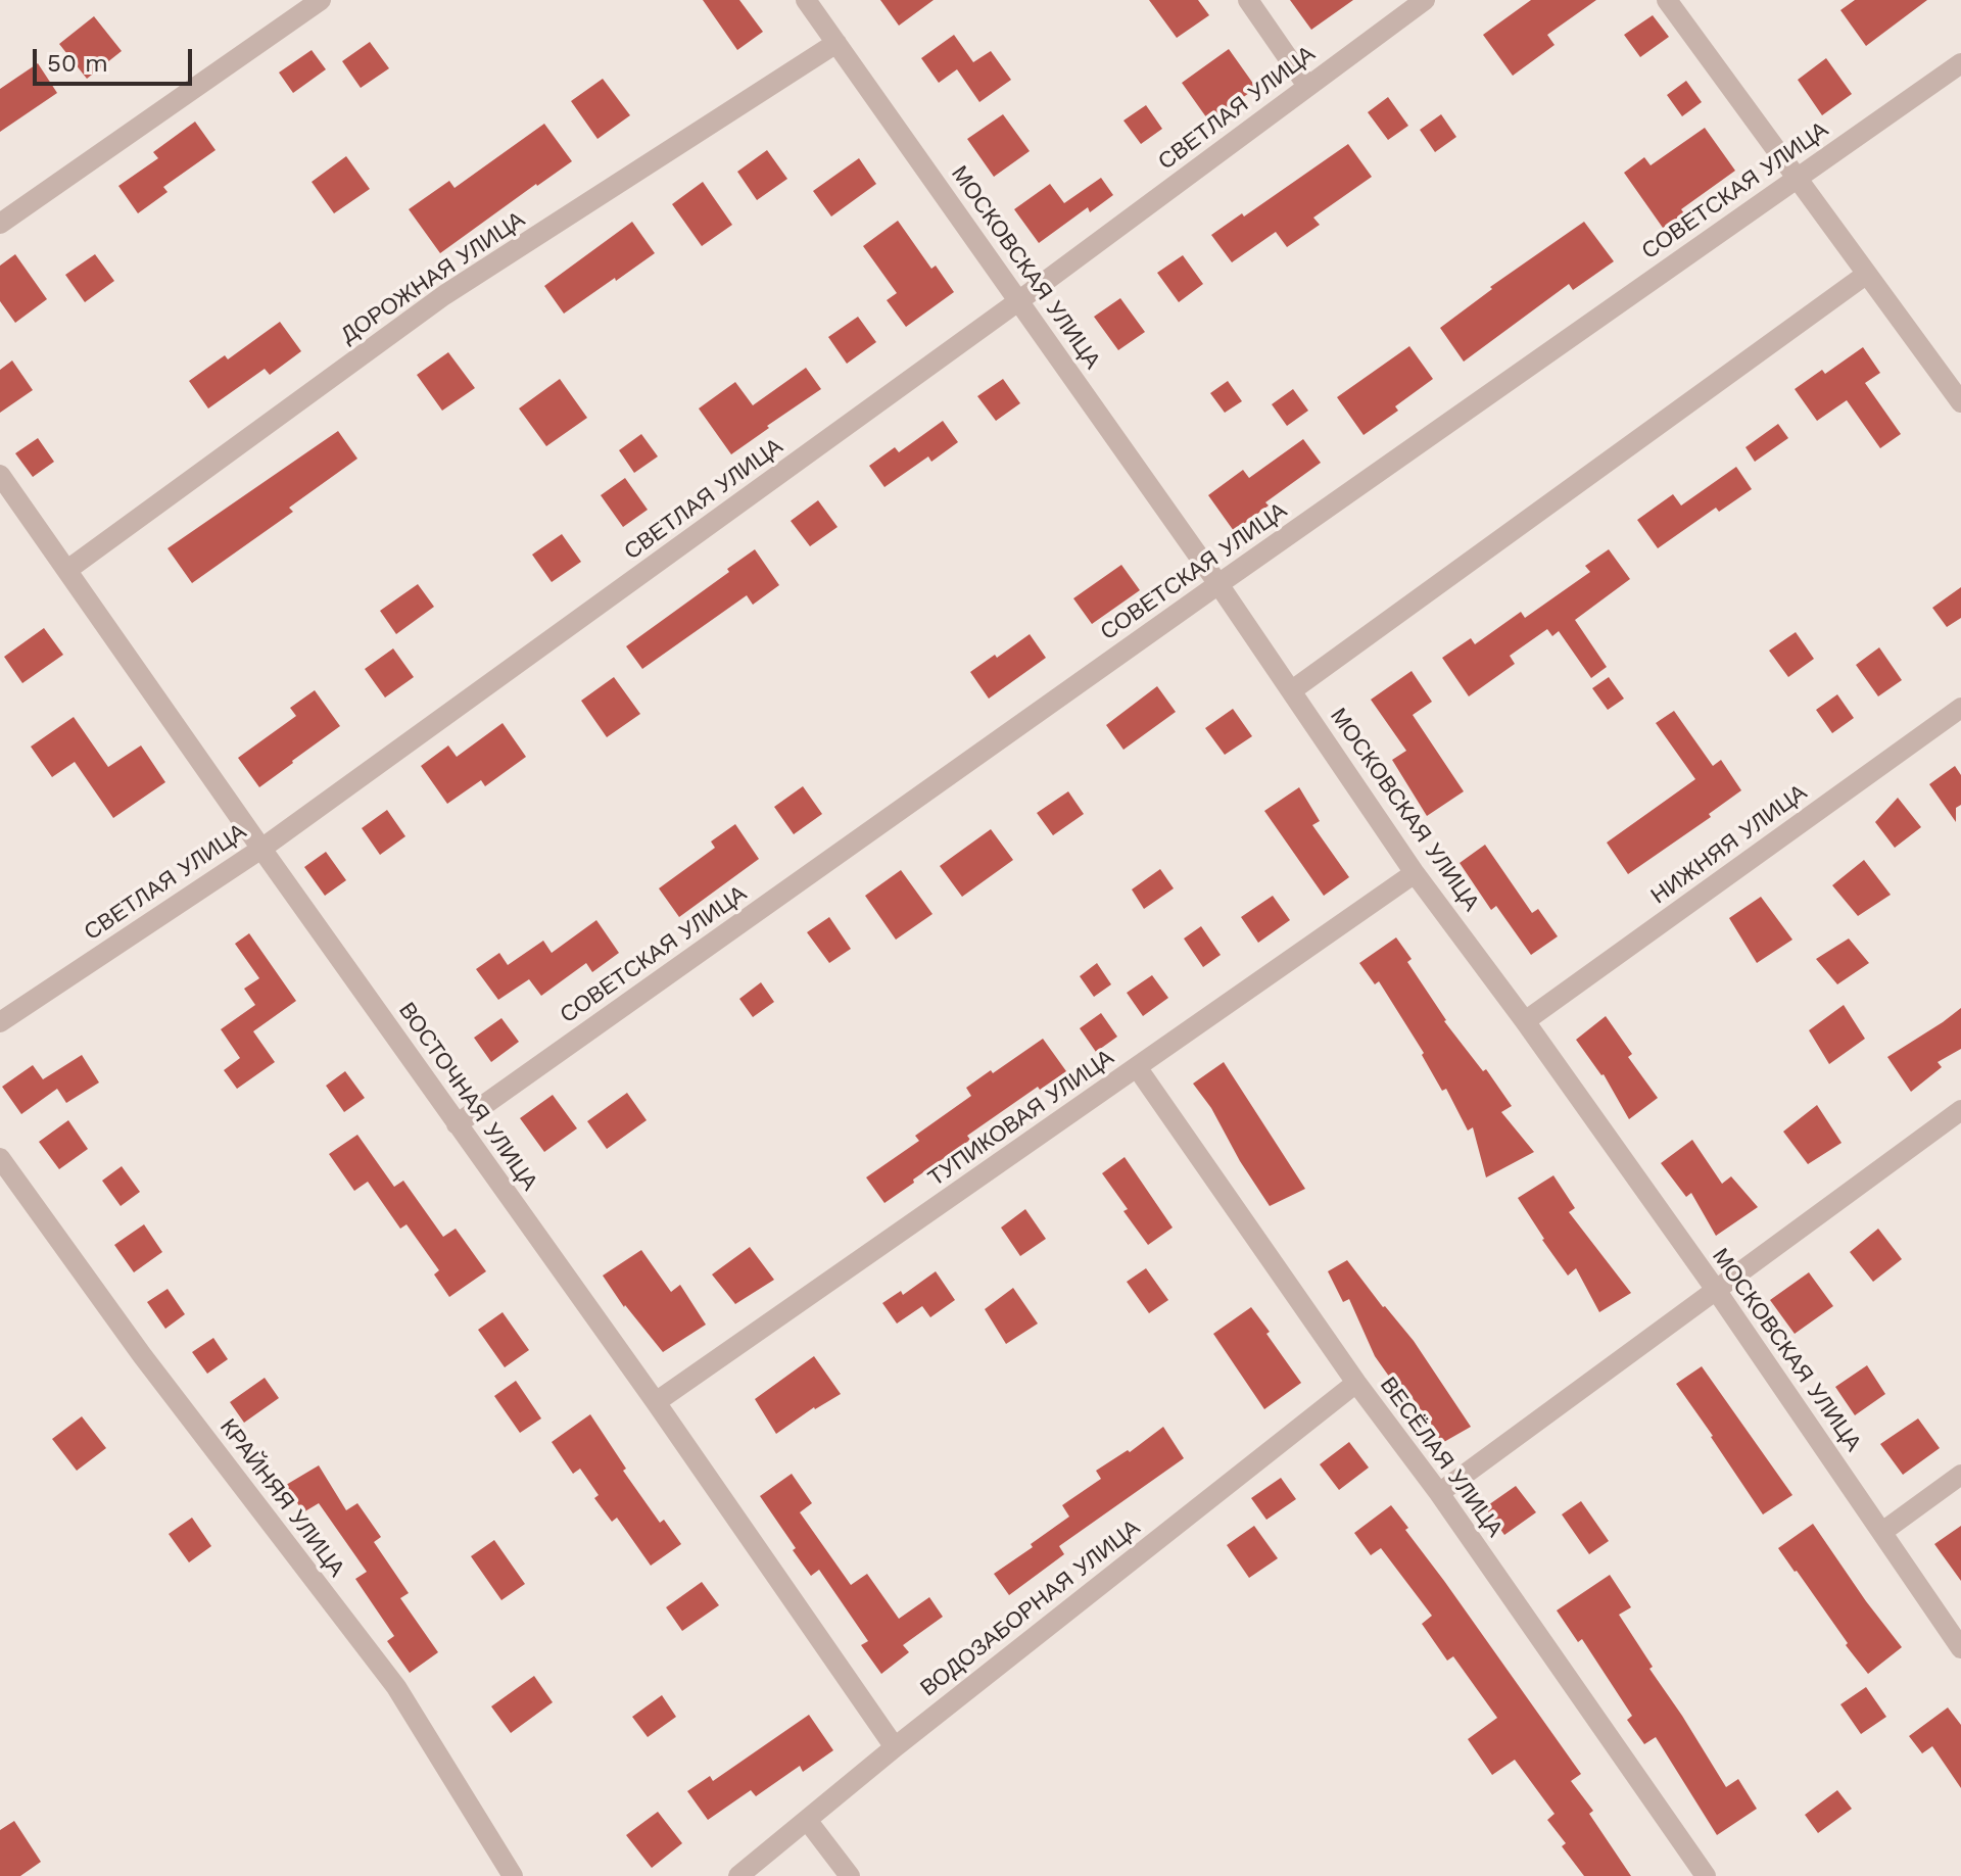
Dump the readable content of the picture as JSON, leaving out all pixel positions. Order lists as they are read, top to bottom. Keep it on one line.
{"streets":{"street":["СВЕТЛАЯ УЛИЦА","СОВЕТСКАЯ УЛИЦА","МОСКОВСКАЯ УЛИЦА","ДОРОЖНАЯ УЛИЦА","НИЖНЯЯ УЛИЦА","ВОСТОЧНАЯ УЛИЦА","ТУПИКОВАЯ УЛИЦА","ВЕСЁЛАЯ УЛИЦА","КРАЙНЯЯ УЛИЦА","ВОДОЗАБОРНАЯ УЛИЦА"]},"crossings":[["СВЕТЛАЯ УЛИЦА","МОСКОВСКАЯ УЛИЦА"],["СВЕТЛАЯ УЛИЦА","ВОСТОЧНАЯ УЛИЦА"],["СОВЕТСКАЯ УЛИЦА","МОСКОВСКАЯ УЛИЦА"],["СОВЕТСКАЯ УЛИЦА","ВОСТОЧНАЯ УЛИЦА"],["МОСКОВСКАЯ УЛИЦА","ДОРОЖНАЯ УЛИЦА"],["МОСКОВСКАЯ УЛИЦА","НИЖНЯЯ УЛИЦА"],["МОСКОВСКАЯ УЛИЦА","ТУПИКОВАЯ УЛИЦА"],["ДОРОЖНАЯ УЛИЦА","ВОСТОЧНАЯ УЛИЦА"],["ВОСТОЧНАЯ УЛИЦА","ТУПИКОВАЯ УЛИЦА"],["ВОСТОЧНАЯ УЛИЦА","ВОДОЗАБОРНАЯ УЛИЦА"],["ТУПИКОВАЯ УЛИЦА","ВЕСЁЛАЯ УЛИЦА"],["ВЕСЁЛАЯ УЛИЦА","ВОДОЗАБОРНАЯ УЛИЦА"]],"scale_bar":"50 m"}
